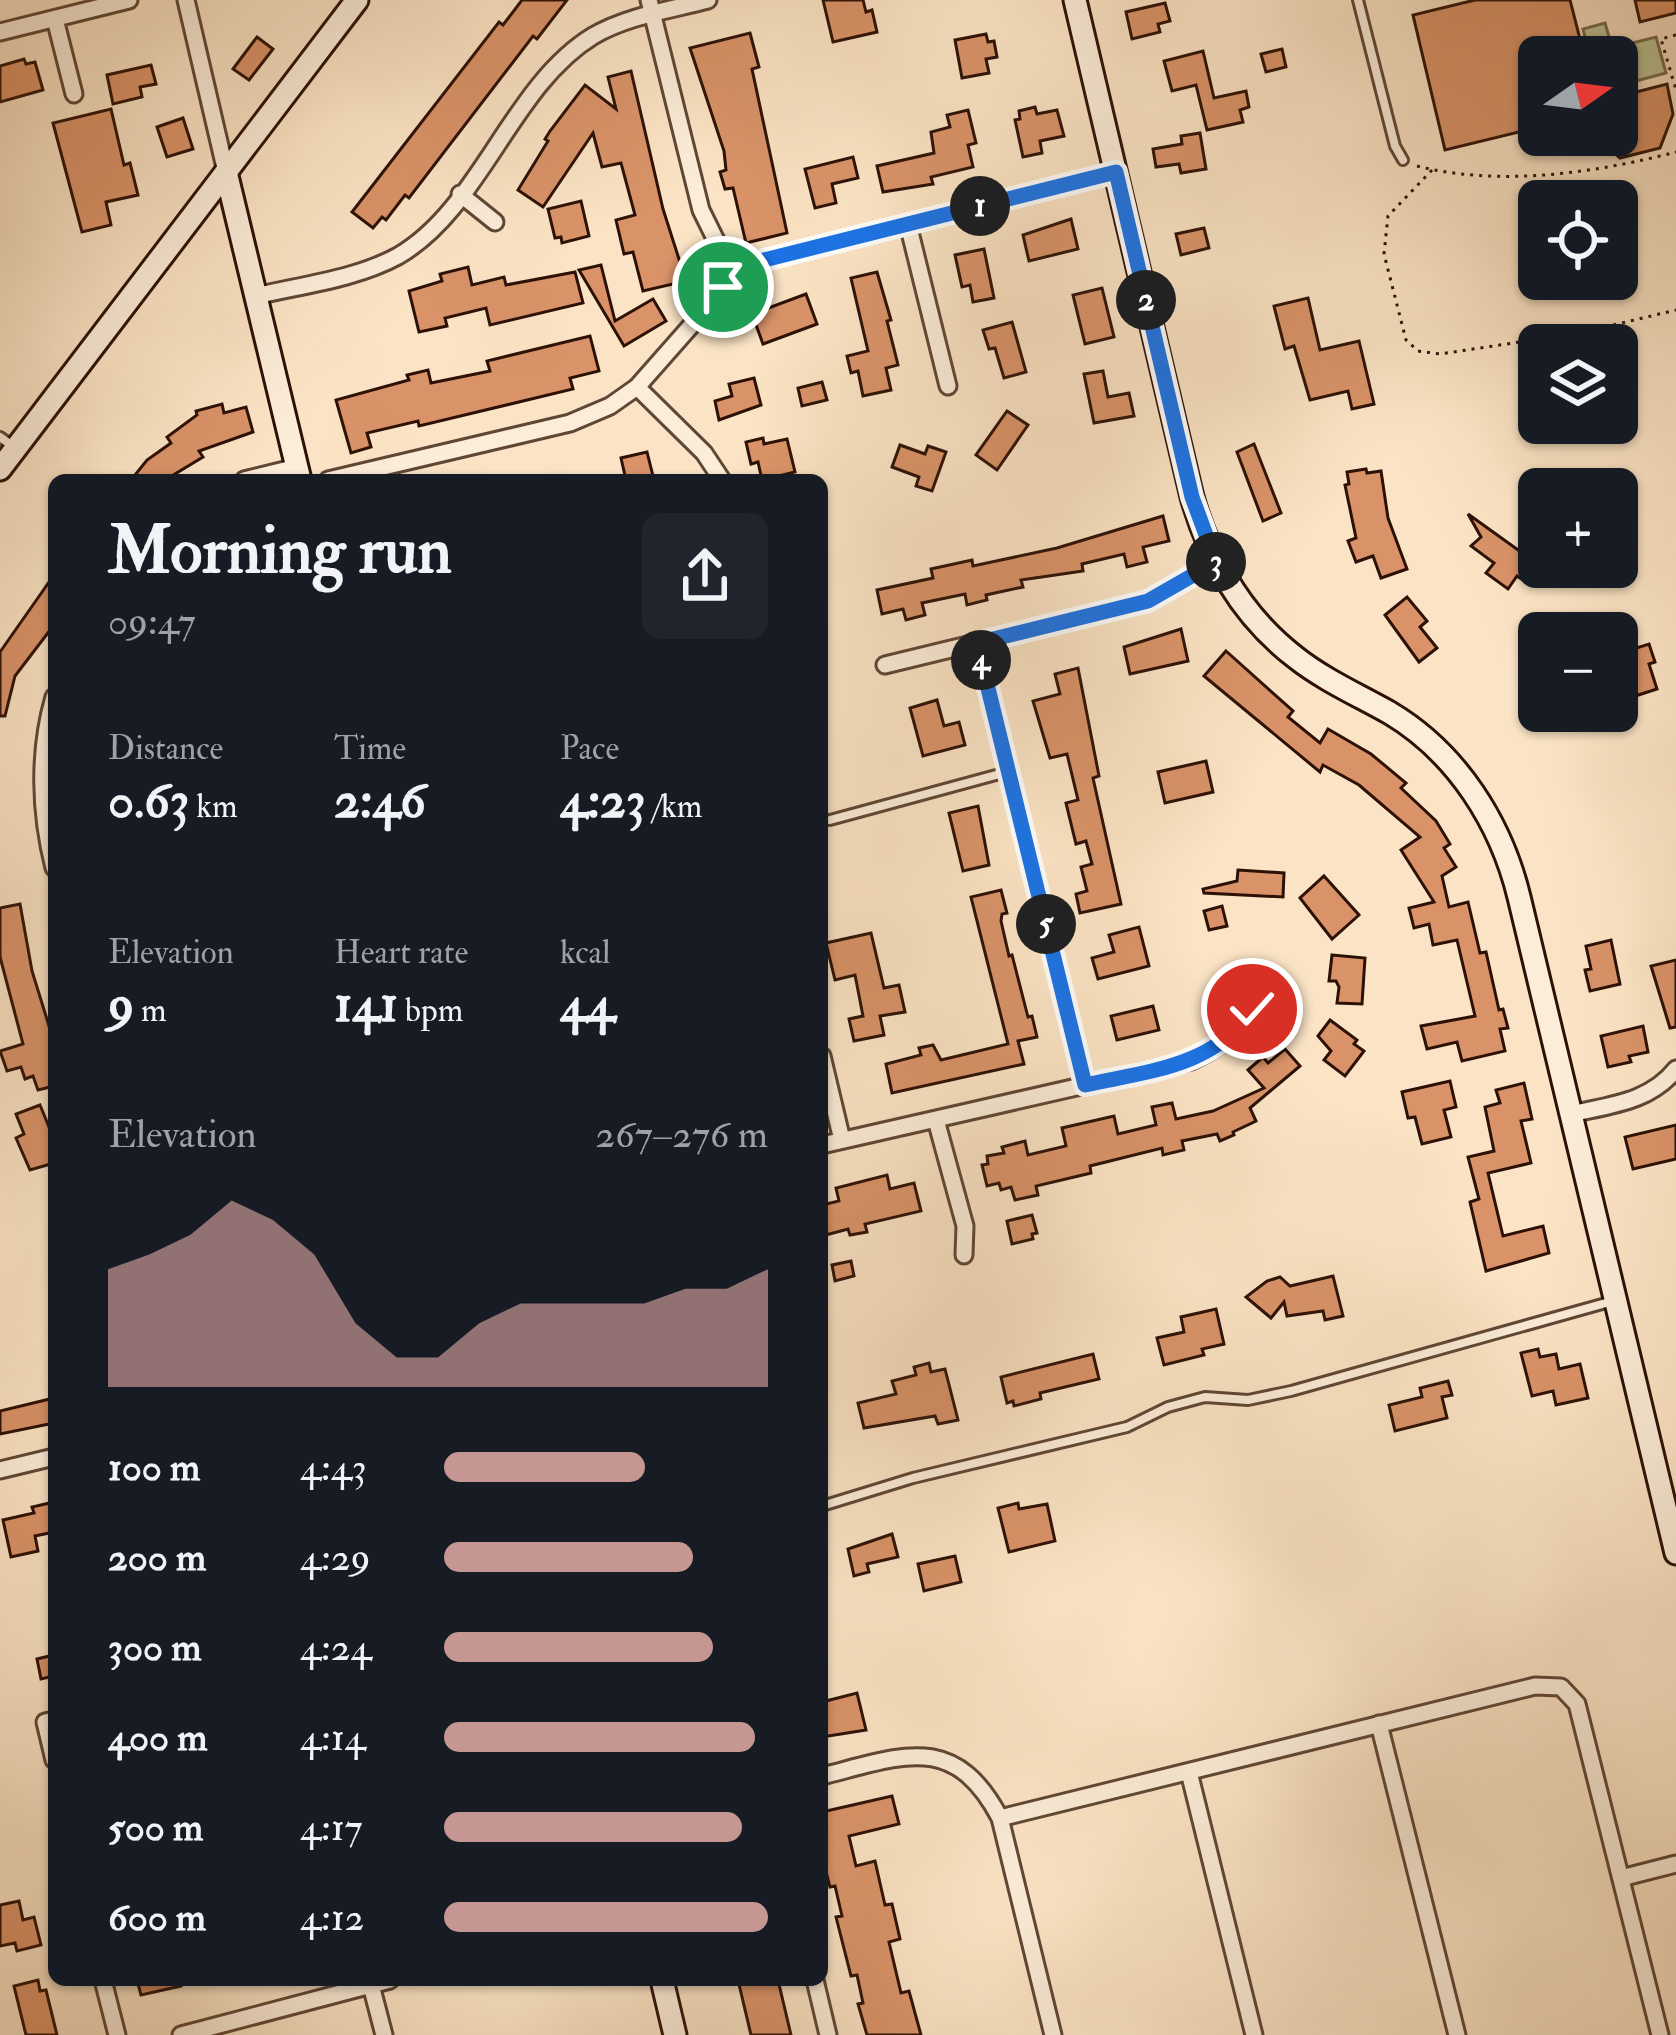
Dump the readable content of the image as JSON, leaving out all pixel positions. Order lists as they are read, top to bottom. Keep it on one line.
{"north":"right","page":{"map_buttons":["+","−"],"pins":["1","2","3","4","5"],"heading":["Morning run","09:47"],"stats":[["Distance","0.63 km"],["Time","2:46"],["Pace","4:23 /km"],["Elevation","9 m"],["Heart rate","141 bpm"],["kcal","44"]],"chart":["Elevation","267–276 m"],"list":[{"name":"100 m","note":"4:43"},{"name":"200 m","note":"4:29"},{"name":"300 m","note":"4:24"},{"name":"400 m","note":"4:14"},{"name":"500 m","note":"4:17"},{"name":"600 m","note":"4:12"}]}}
